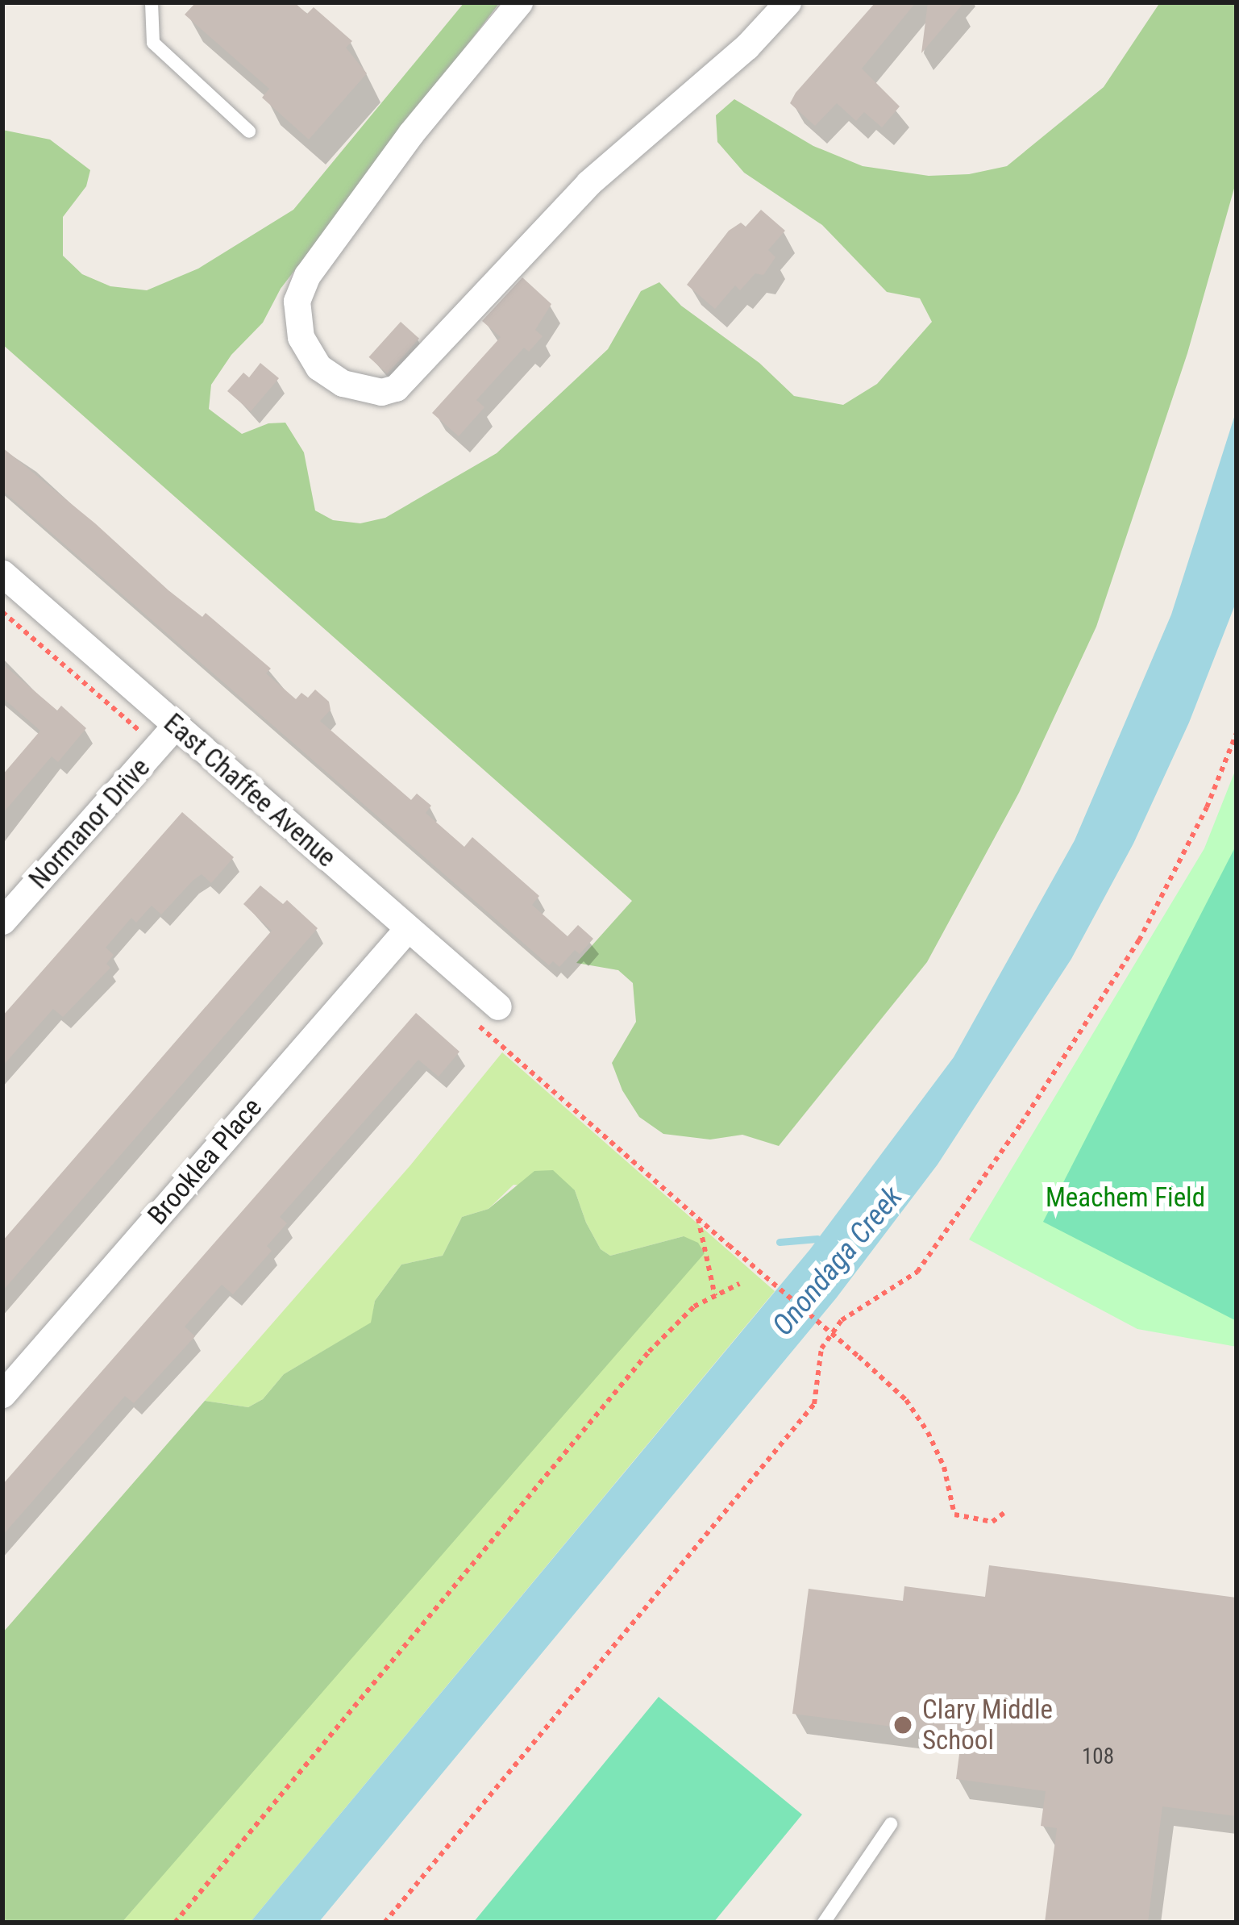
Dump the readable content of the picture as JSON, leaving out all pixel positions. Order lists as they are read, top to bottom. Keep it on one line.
{"streets":{"street":["East Chaffee Avenue","Normanor Drive","Brooklea Place"]},"crossings":[["East Chaffee Avenue","Normanor Drive"],["East Chaffee Avenue","Brooklea Place"]],"water":["Onondaga Creek"],"parks":["Meachem Field"],"places":["Clary Middle School"],"house_numbers":["108"]}
